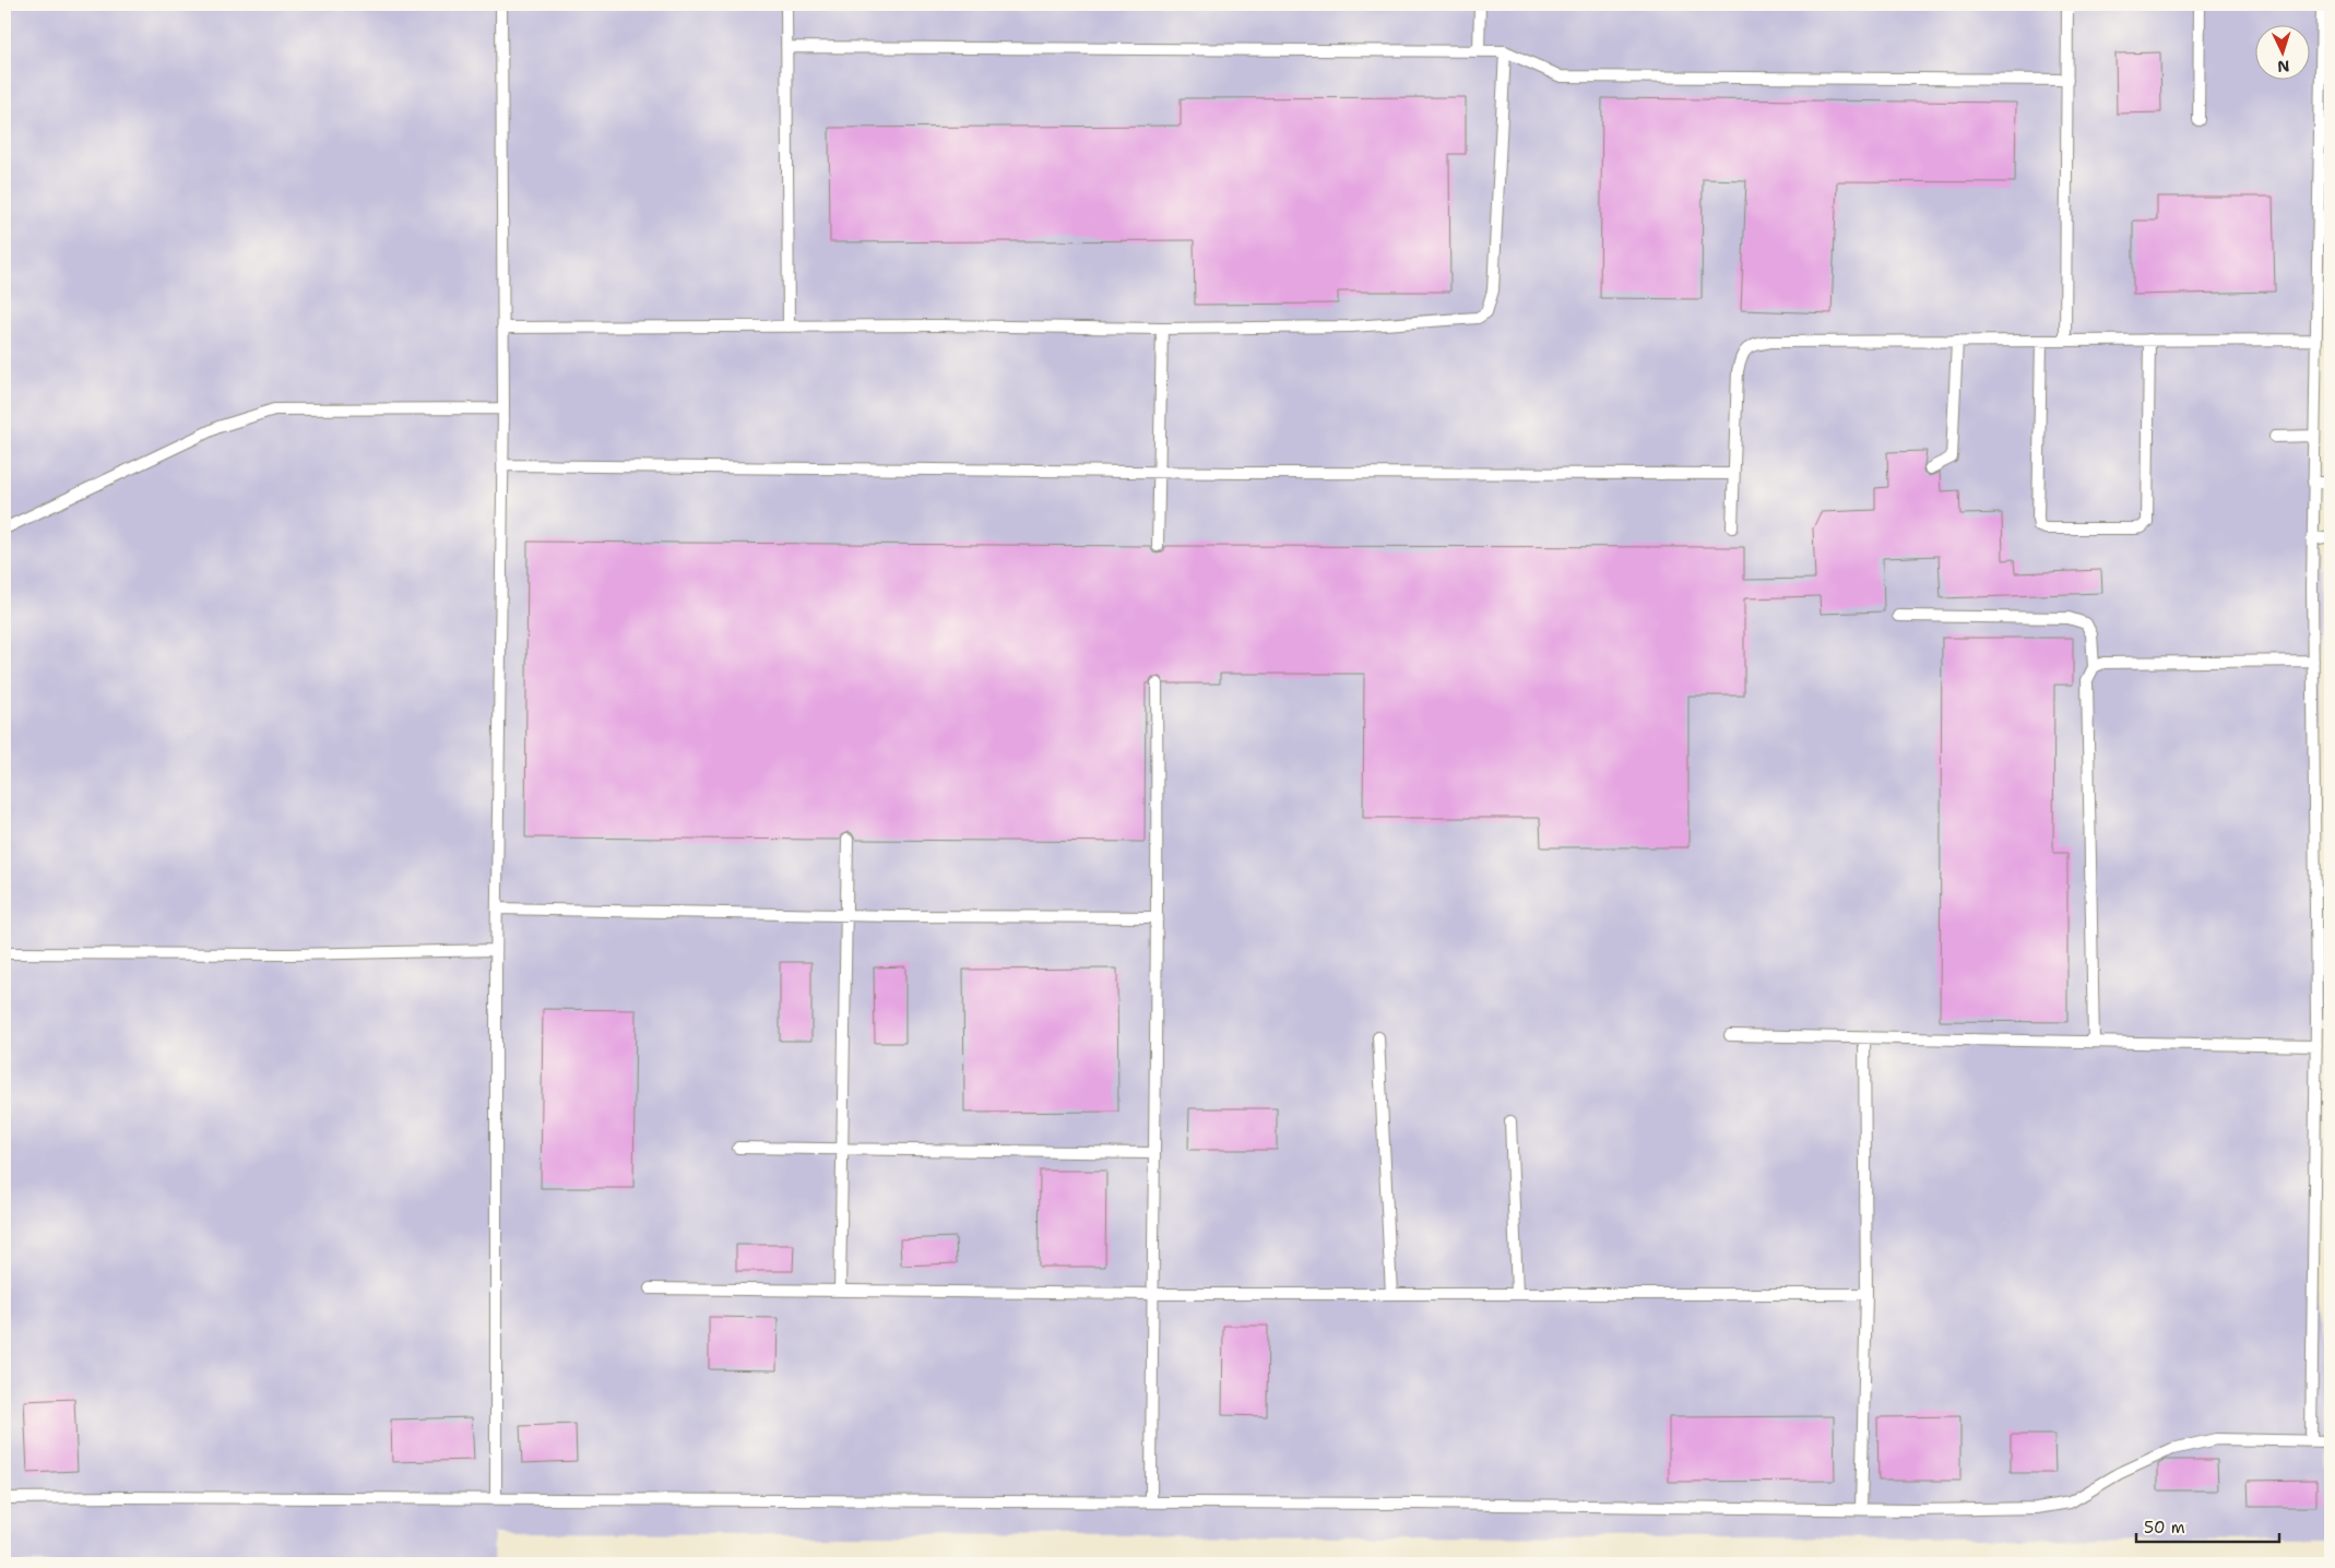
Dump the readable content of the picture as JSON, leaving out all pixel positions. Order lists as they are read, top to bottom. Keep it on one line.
{"scale_bar":"50 m","north":"bottom"}
